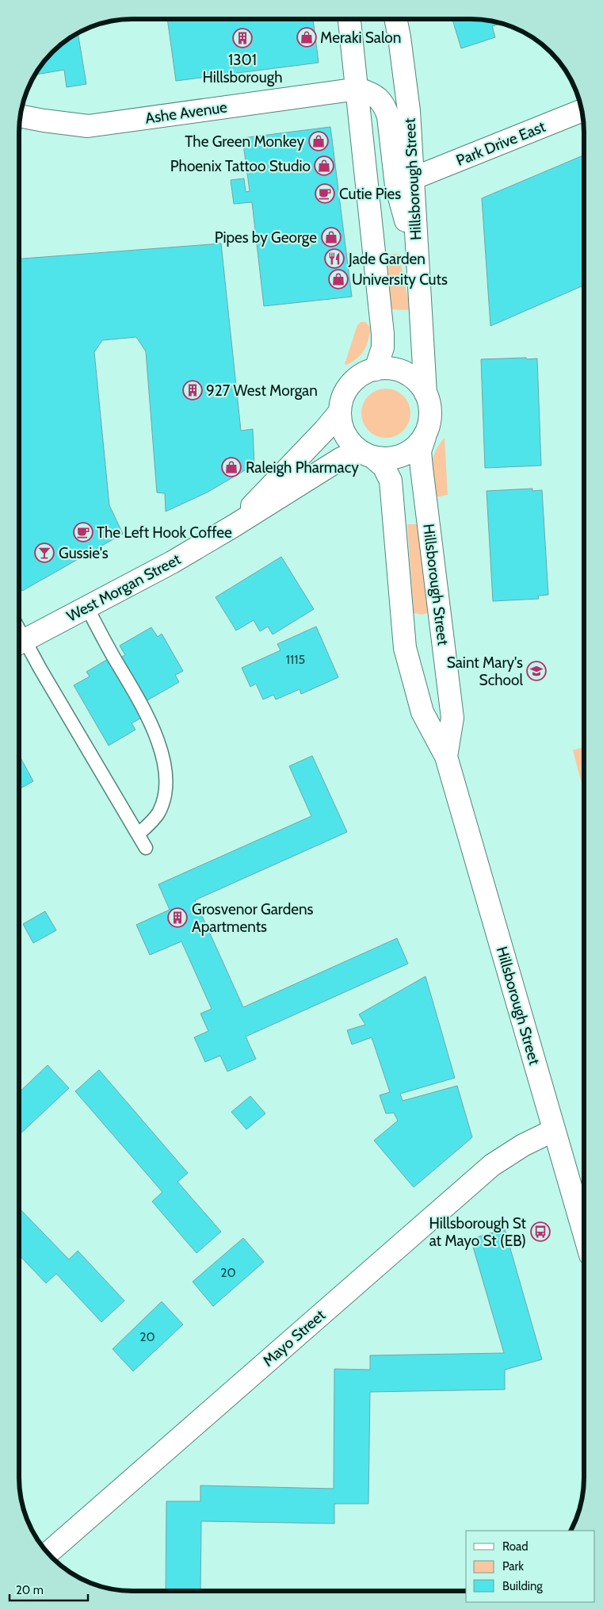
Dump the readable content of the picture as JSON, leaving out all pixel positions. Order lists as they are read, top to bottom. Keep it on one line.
{"streets":{"main road":["Ashe Avenue","Park Drive East","Hillsborough Street","West Morgan Street","Mayo Street"]},"crossings":[["Park Drive East","Hillsborough Street"],["Hillsborough Street","West Morgan Street"],["Hillsborough Street","Mayo Street"]],"places":{"shop":["Meraki Salon","The Green Monkey","Phoenix Tattoo Studio","Pipes by George","University Cuts","Raleigh Pharmacy"],"building":["1301 Hillsborough","927 West Morgan","Grosvenor Gardens Apartments"],"cafe":["Cutie Pies","The Left Hook Coffee"],"restaurant":["Jade Garden"],"bar":["Gussie's"],"school or university":["Saint Mary's School"],"bus stop":["Hillsborough St at Mayo St (EB)"]},"house_numbers":["1115","20","20"],"legend":["Road","Park","Building"],"scale_bar":"20 m"}
